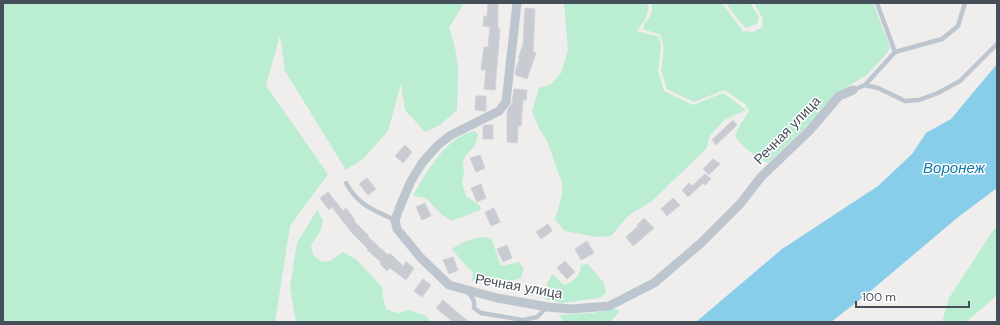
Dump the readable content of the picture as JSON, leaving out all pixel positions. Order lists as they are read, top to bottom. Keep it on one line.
{"streets":{"street":["Речная улица"]},"water":["Воронеж"],"scale_bar":"100 m"}
